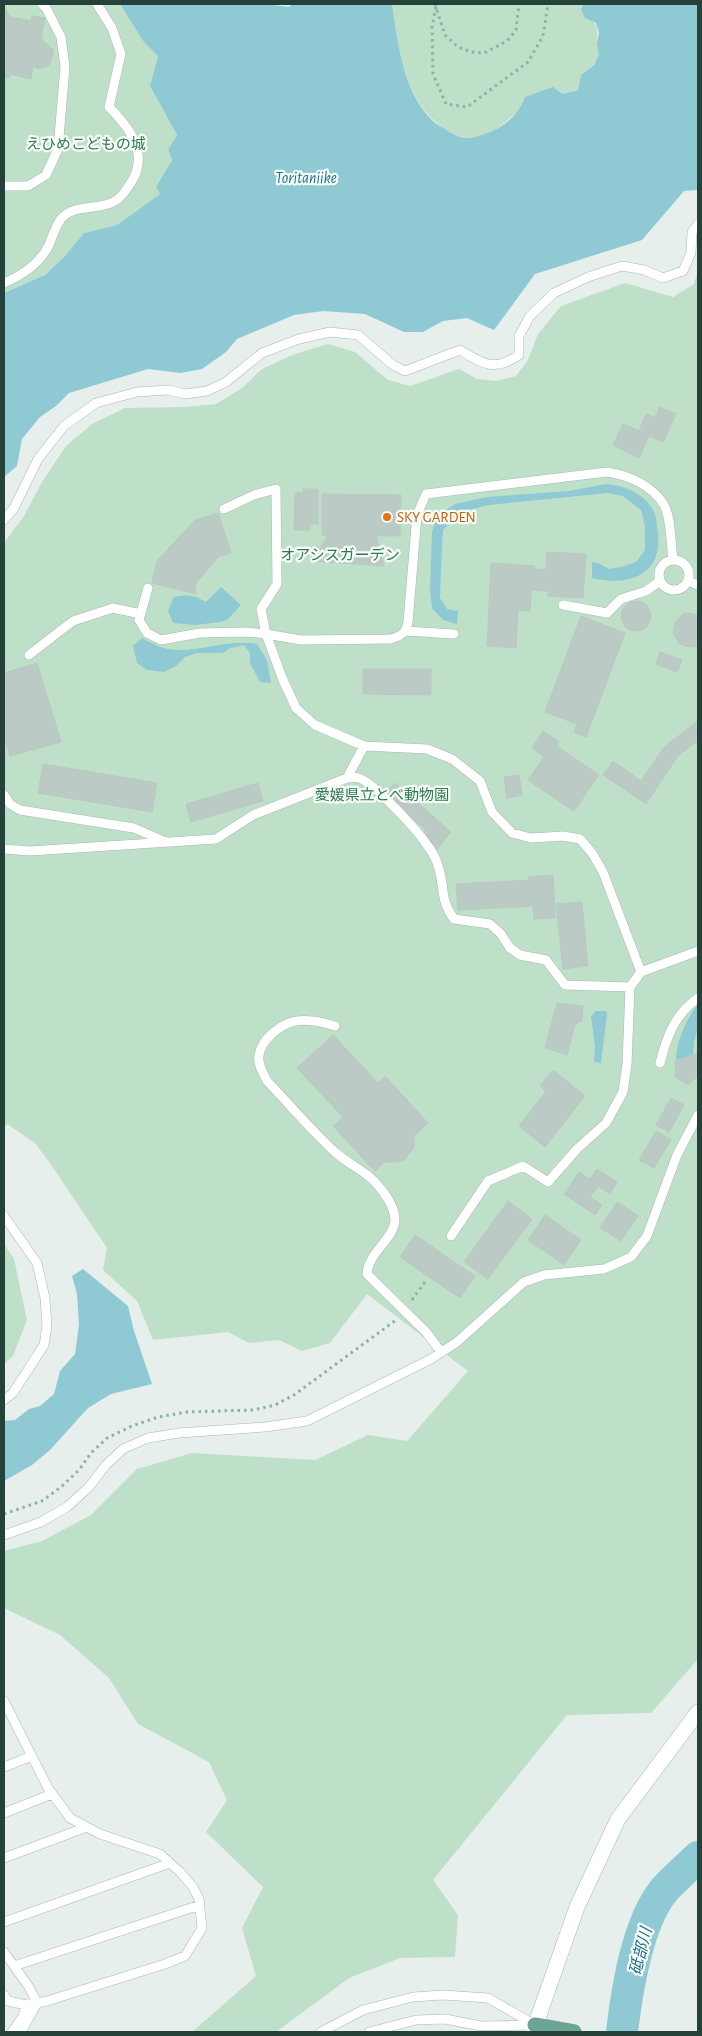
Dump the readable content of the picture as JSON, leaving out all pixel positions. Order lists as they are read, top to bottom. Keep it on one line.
{"water":["Toritaniike","砥部川"],"parks":["えひめこどもの城","オアシスガーデン","愛媛県立とべ動物園"],"places":["SKY GARDEN"]}
